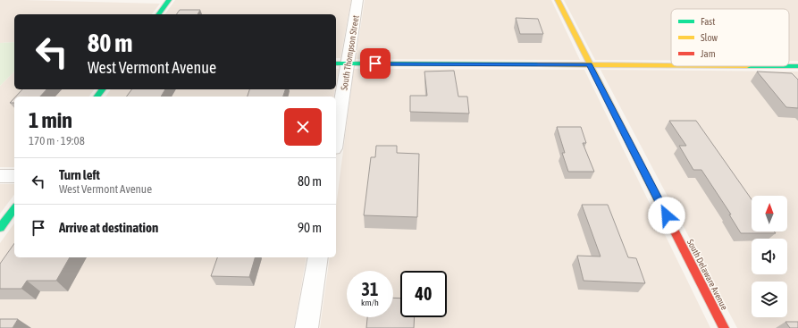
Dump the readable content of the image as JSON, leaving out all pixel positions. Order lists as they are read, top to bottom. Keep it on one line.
{"streets":{"street":["South Thompson Street","South Delaware Avenue"]},"legend":["Fast","Slow","Jam"],"north":"top","page":{"turn":["80 m","West Vermont Avenue"],"heading":["1 min","170 m · 19:08"],"list":[{"name":"Turn left","note":"West Vermont Avenue","value":"80 m"},{"name":"Arrive at destination","value":"90 m"}],"speed":"31 km/h","limit":"40"}}
